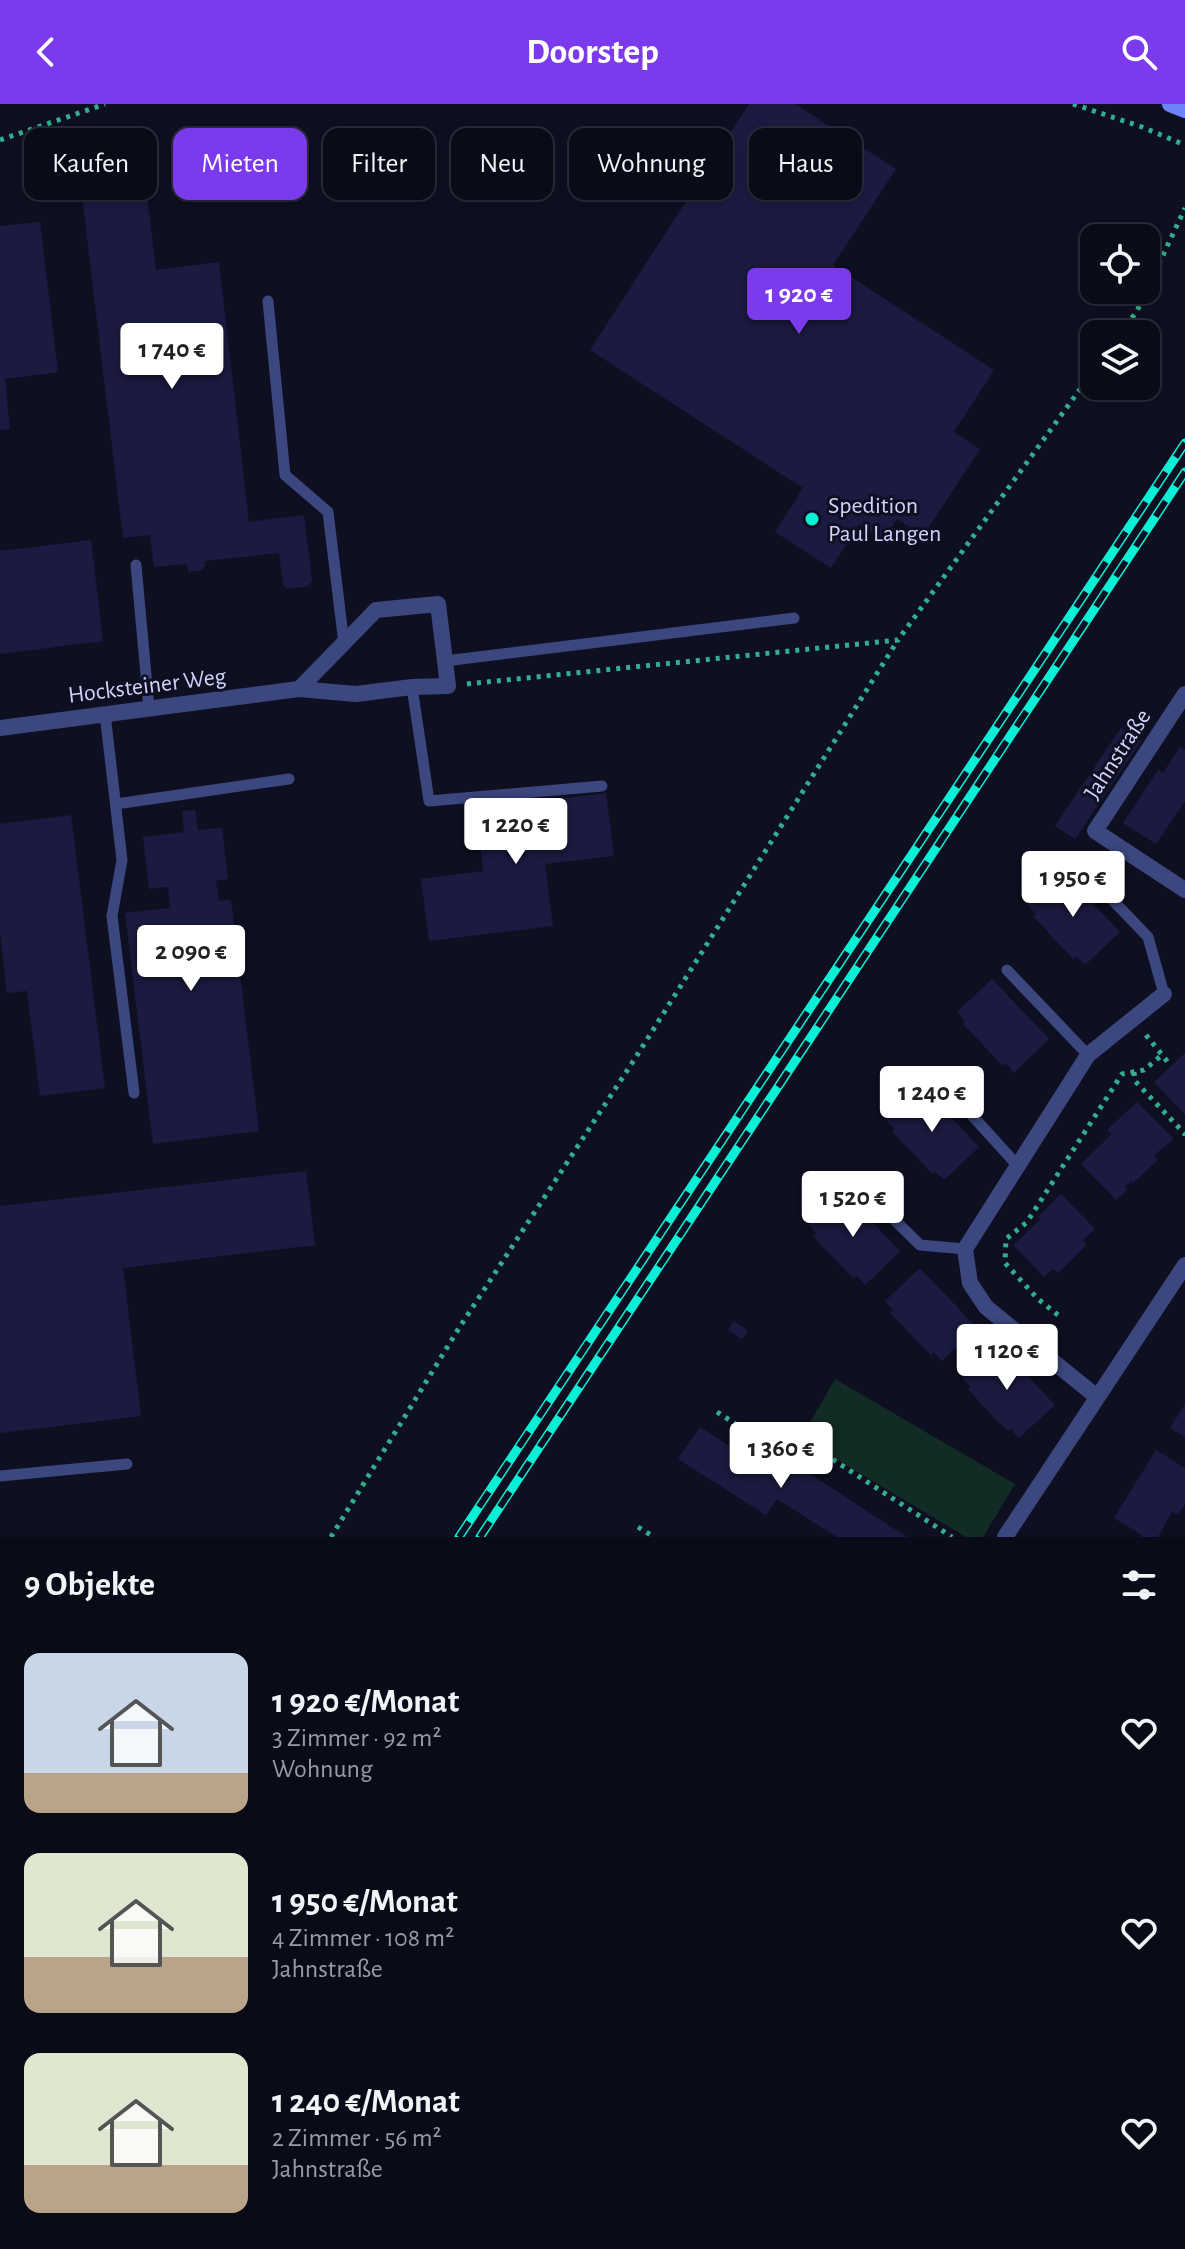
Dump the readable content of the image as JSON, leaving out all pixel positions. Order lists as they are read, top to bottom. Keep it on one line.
{"streets":{"street":["Hocksteiner Weg","Jahnstraße"]},"places":["Spedition Paul Langen"],"page":{"header":"Doorstep","chip":["Kaufen","Mieten","Filter","Neu","Wohnung","Haus"],"price":["1 920 €","1 740 €","1 220 €","1 950 €","2 090 €","1 240 €","1 520 €","1 120 €","1 360 €"],"heading":"9 Objekte","list":[{"name":"1 920 €/Monat","note":"3 Zimmer · 92 m² · Wohnung"},{"name":"1 950 €/Monat","note":"4 Zimmer · 108 m² · Jahnstraße"},{"name":"1 240 €/Monat","note":"2 Zimmer · 56 m² · Jahnstraße"}]}}
